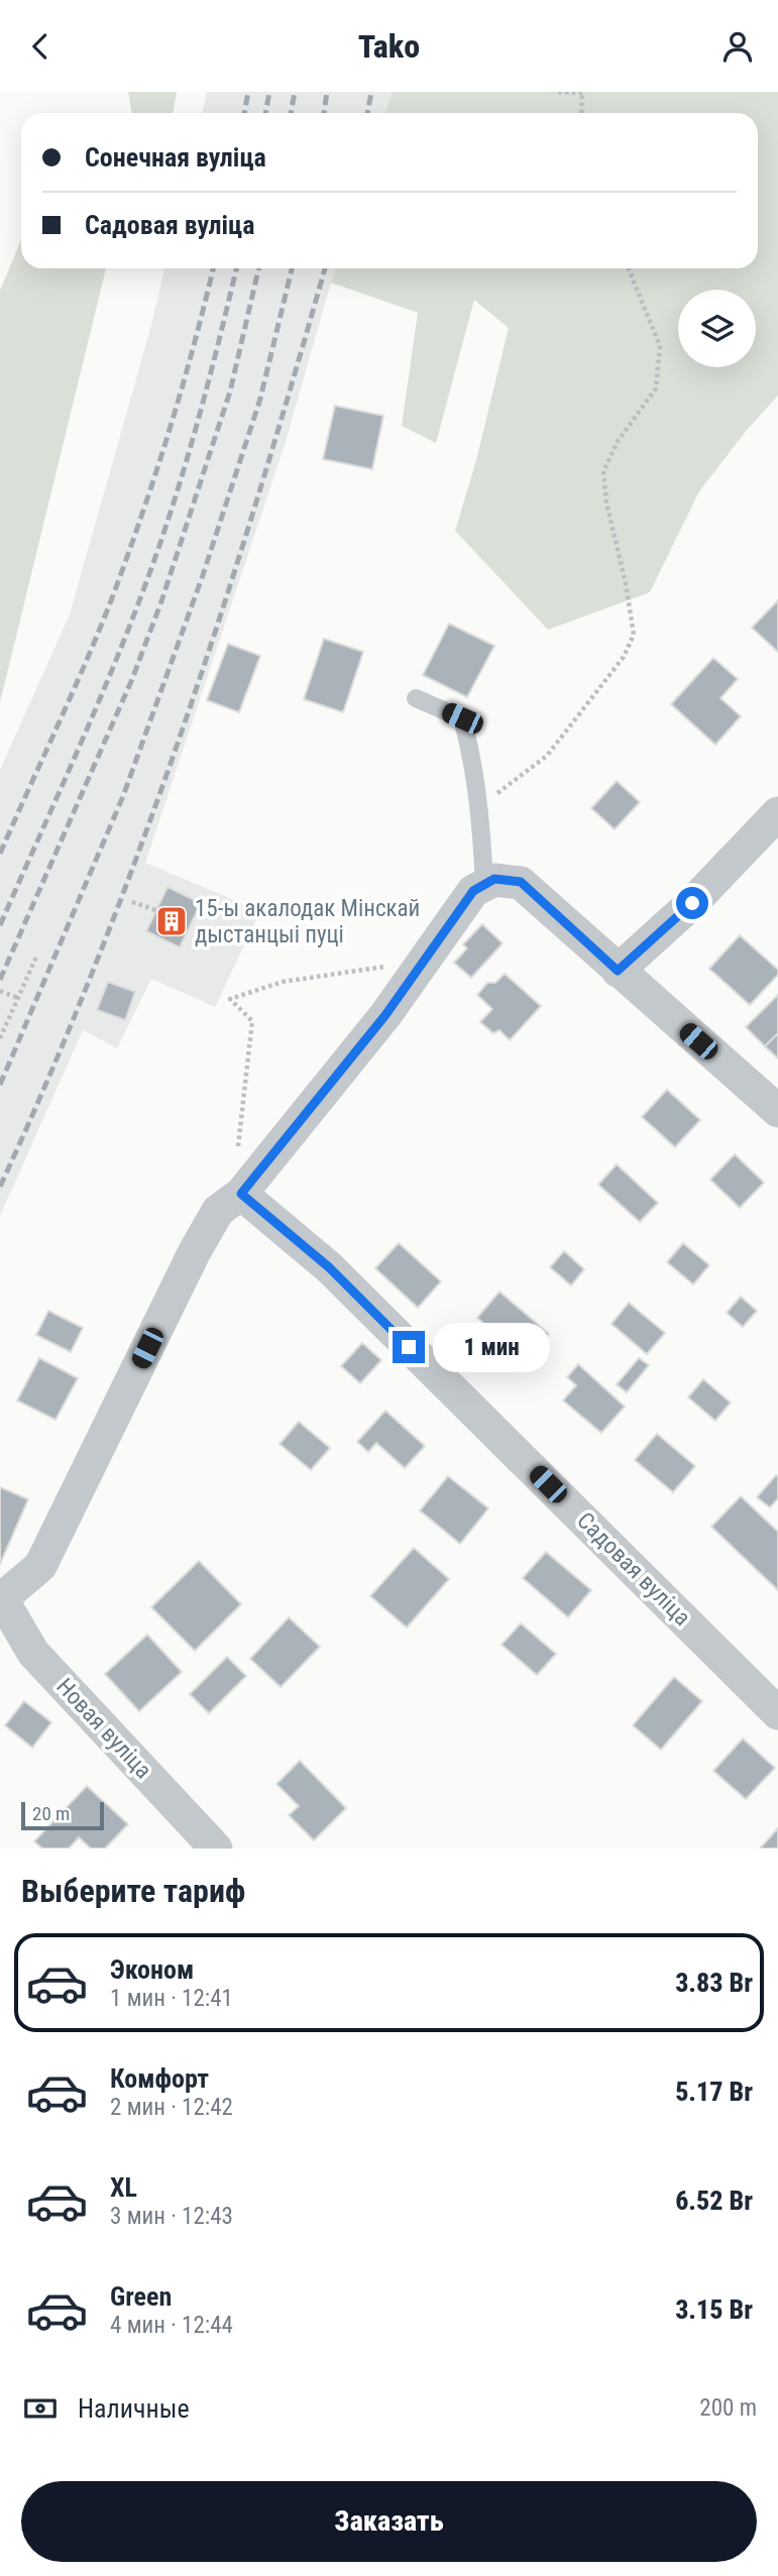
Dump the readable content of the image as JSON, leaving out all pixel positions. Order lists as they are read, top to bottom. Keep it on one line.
{"streets":{"street":["Садовая вуліца","Новая вуліца"]},"places":{"building":["15-ы акалодак Мінскай дыстанцыі пуці"]},"scale_bar":"20 m","page":{"header":"Tako","banner":["Сонечная вуліца","Садовая вуліца"],"bubble":"1 мин","scale":"20 m","heading":"Выберите тариф","list":[{"name":"Эконом","note":"1 мин · 12:41","value":"3.83 Br"},{"name":"Комфорт","note":"2 мин · 12:42","value":"5.17 Br"},{"name":"XL","note":"3 мин · 12:43","value":"6.52 Br"},{"name":"Green","note":"4 мин · 12:44","value":"3.15 Br"}],"pay":["Наличные","200 m"],"buttons":"Заказать"}}
